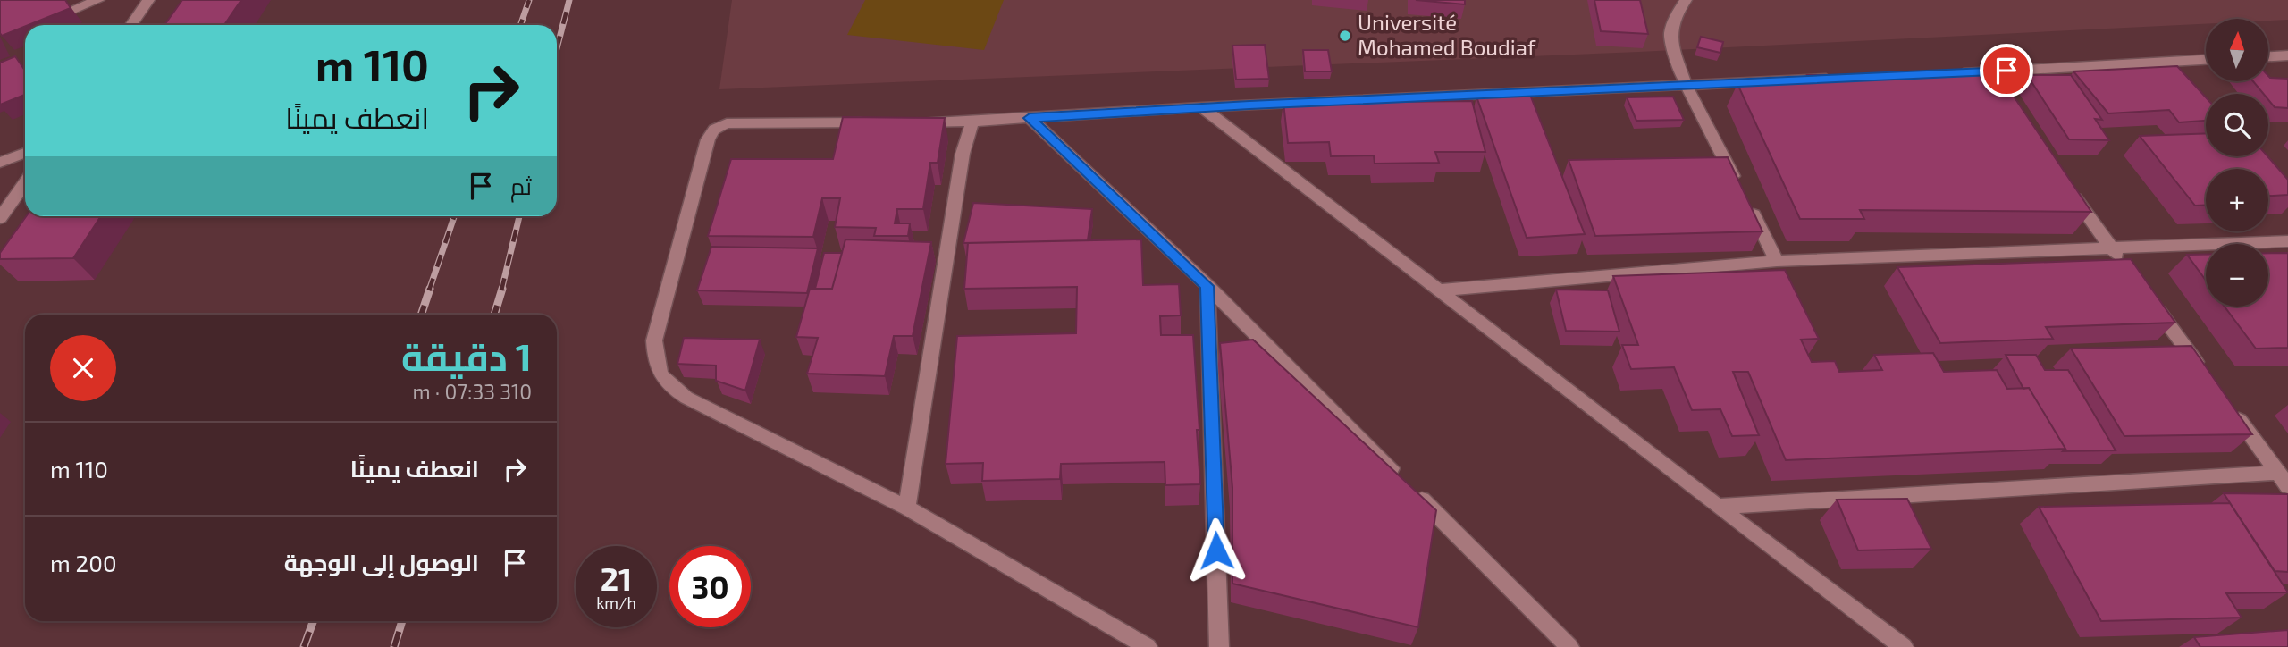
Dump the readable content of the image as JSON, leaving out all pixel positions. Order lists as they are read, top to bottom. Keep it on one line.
{"places":["Université Mohamed Boudiaf"],"north":"top","page":{"map_buttons":["+","−"],"turn":["110 m","انعطف يمينًا"],"then":"ثم","heading":["1 دقيقة","310 m · 07:33"],"list":[{"name":"انعطف يمينًا","value":"110 m"},{"name":"الوصول إلى الوجهة","value":"200 m"}],"speed":"21 km/h","limit":"30"}}
